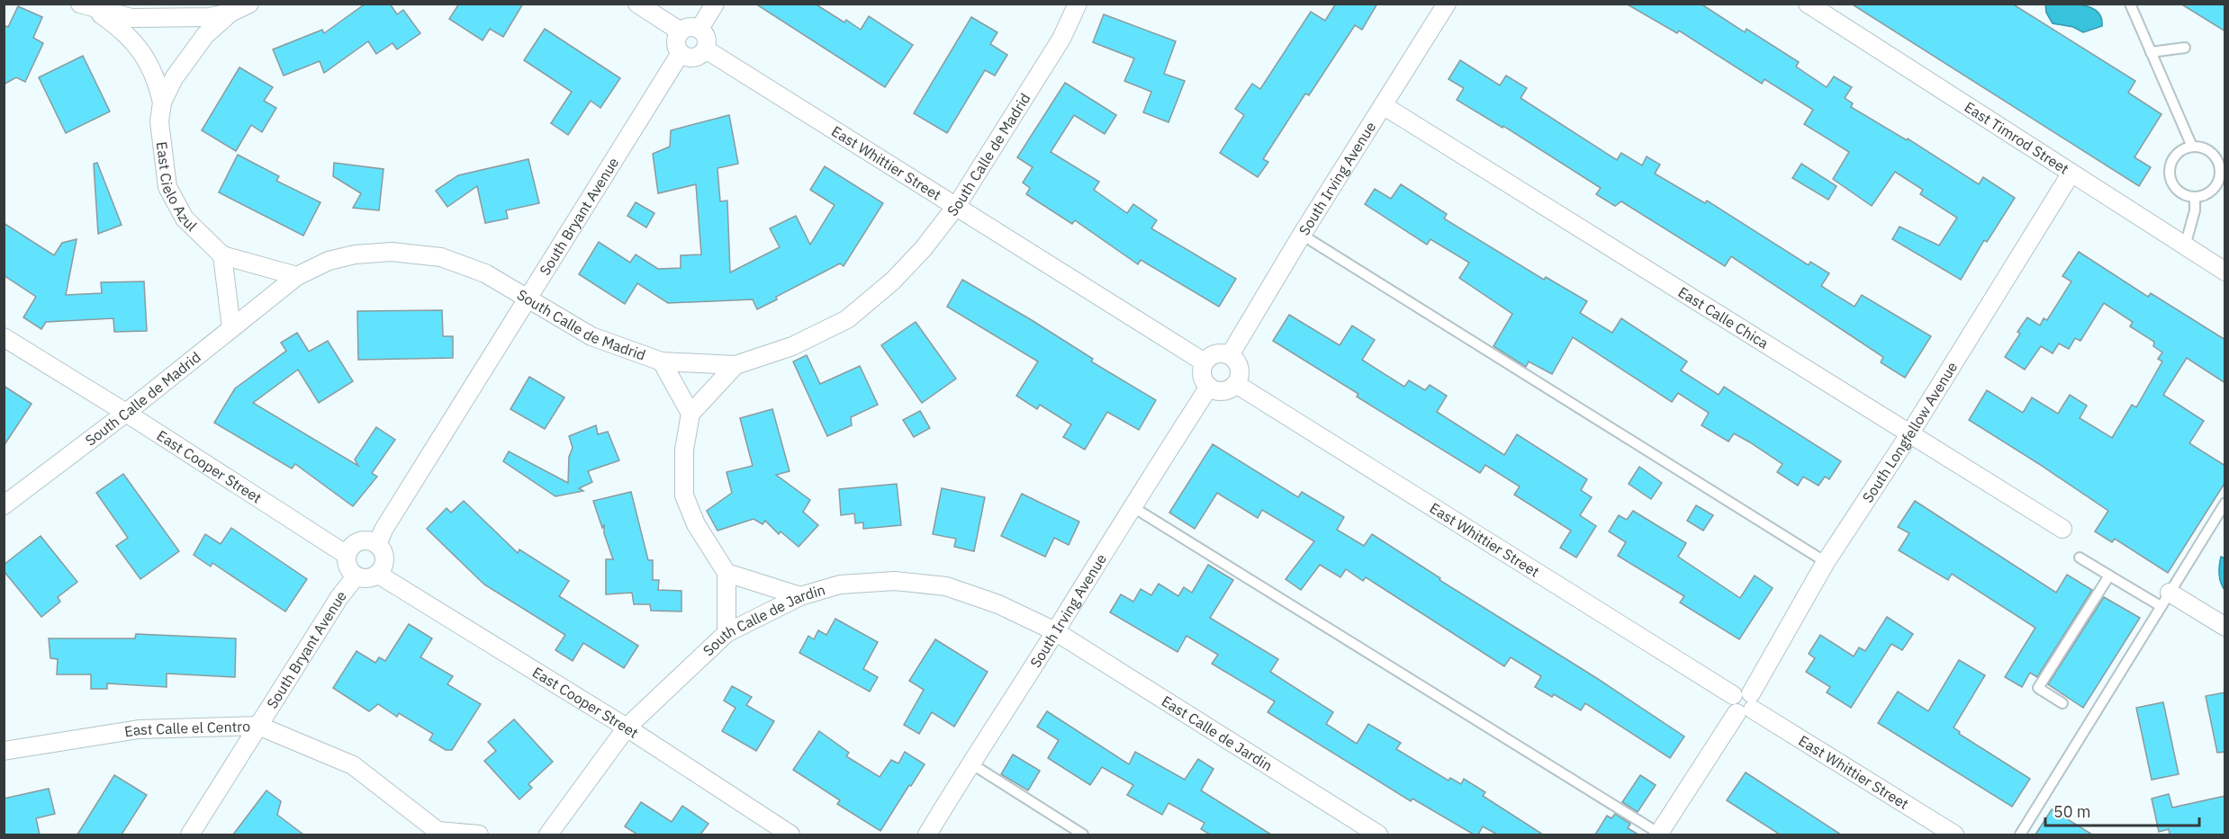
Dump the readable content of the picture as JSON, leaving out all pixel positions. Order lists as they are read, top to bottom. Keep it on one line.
{"streets":{"street":["East Timrod Street","South Calle de Madrid","East Whittier Street","South Irving Avenue","East Cielo Azul","South Bryant Avenue","East Calle Chica","South Longfellow Avenue","East Cooper Street","South Calle de Jardin","East Calle el Centro","East Calle de Jardin"]},"crossings":[["East Timrod Street","South Longfellow Avenue"],["South Calle de Madrid","East Whittier Street"],["South Calle de Madrid","East Cielo Azul"],["South Calle de Madrid","South Bryant Avenue"],["South Calle de Madrid","East Cooper Street"],["East Whittier Street","South Irving Avenue"],["East Whittier Street","South Bryant Avenue"],["East Whittier Street","South Longfellow Avenue"],["South Irving Avenue","East Calle Chica"],["South Irving Avenue","South Calle de Jardin"],["South Irving Avenue","East Calle de Jardin"],["South Bryant Avenue","East Cooper Street"],["South Bryant Avenue","East Calle el Centro"],["East Calle Chica","South Longfellow Avenue"],["East Cooper Street","South Calle de Jardin"],["South Calle de Jardin","East Calle de Jardin"]],"scale_bar":"50 m"}
